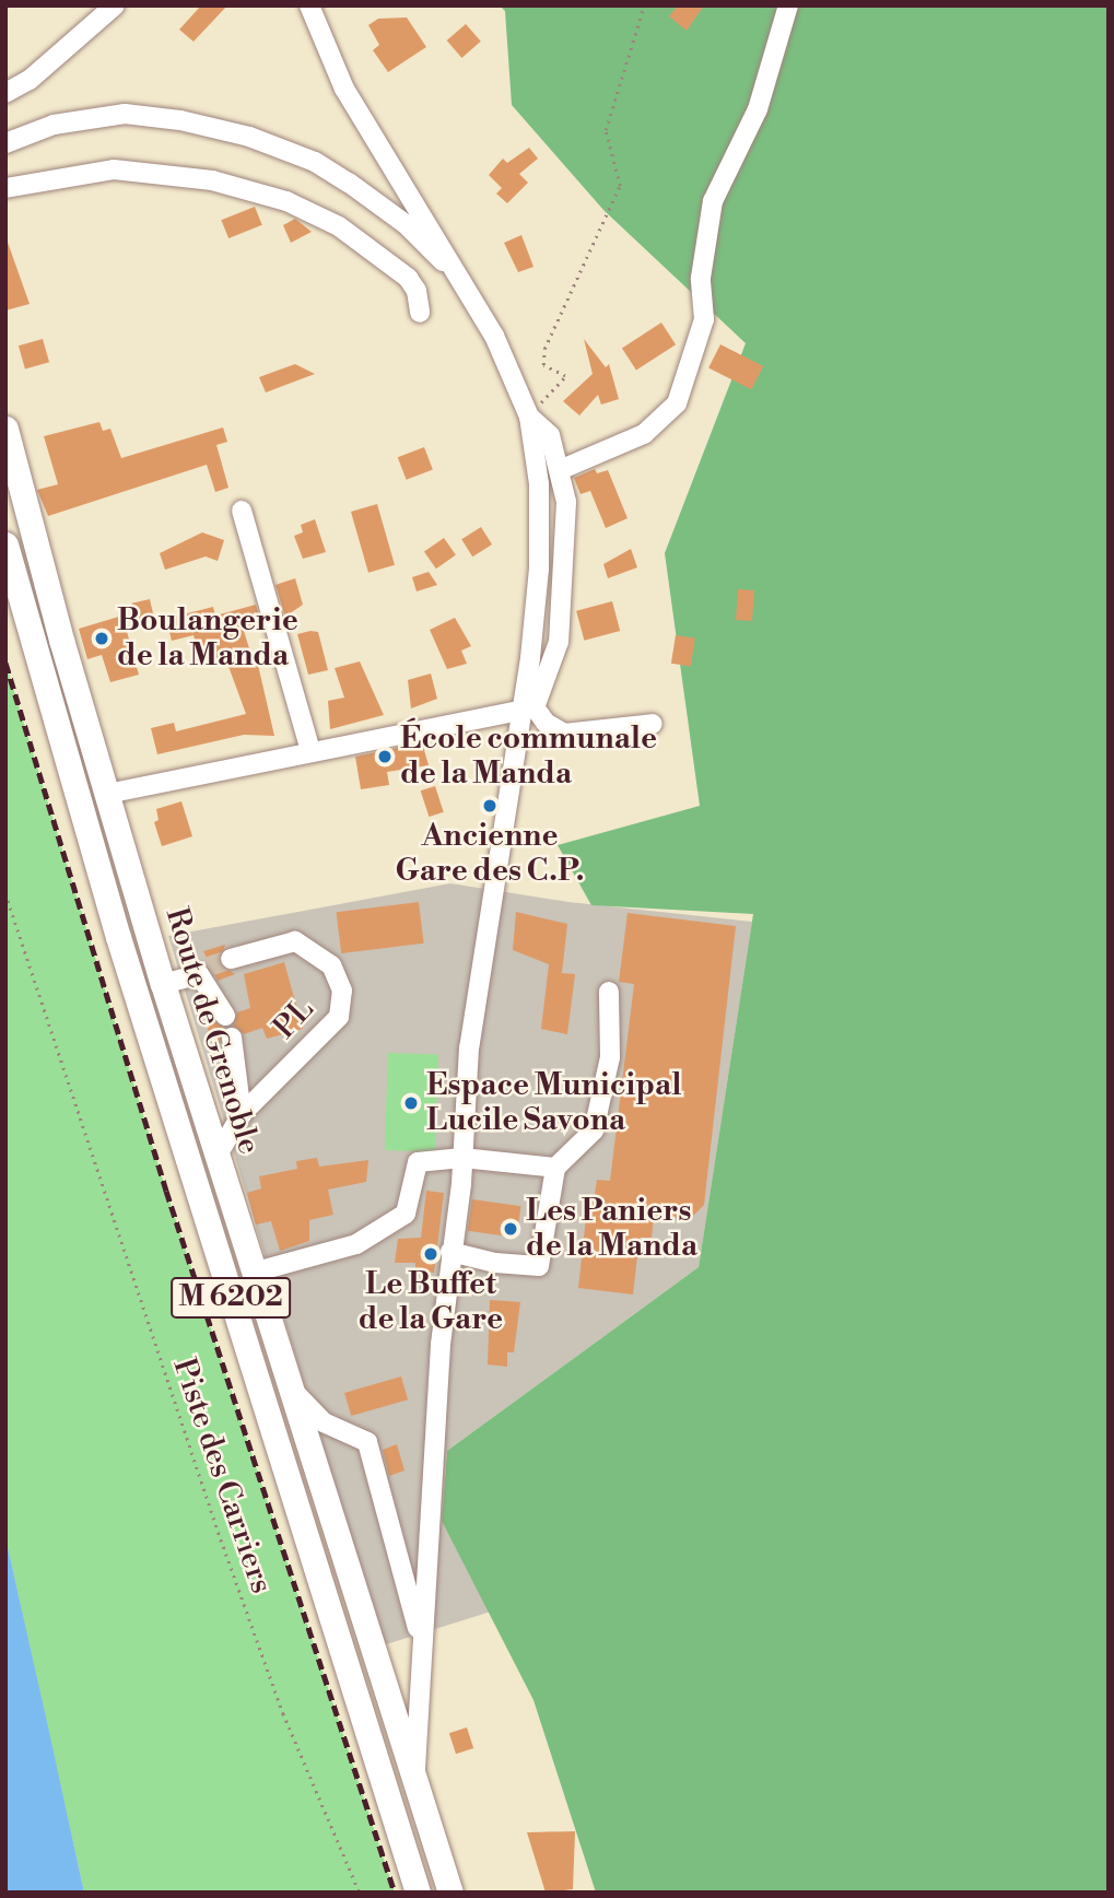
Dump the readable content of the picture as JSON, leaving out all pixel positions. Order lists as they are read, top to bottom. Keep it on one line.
{"streets":{"main road":["Route de Grenoble","M 6202"],"street":["PL"],"path":["Piste des Carriers"]},"crossings":[["PL","Route de Grenoble"],["Route de Grenoble","M 6202"]],"places":["Boulangerie de la Manda","École communale de la Manda","Ancienne Gare des C.P.","Espace Municipal Lucile Savona","Les Paniers de la Manda","Le Buffet de la Gare"]}
